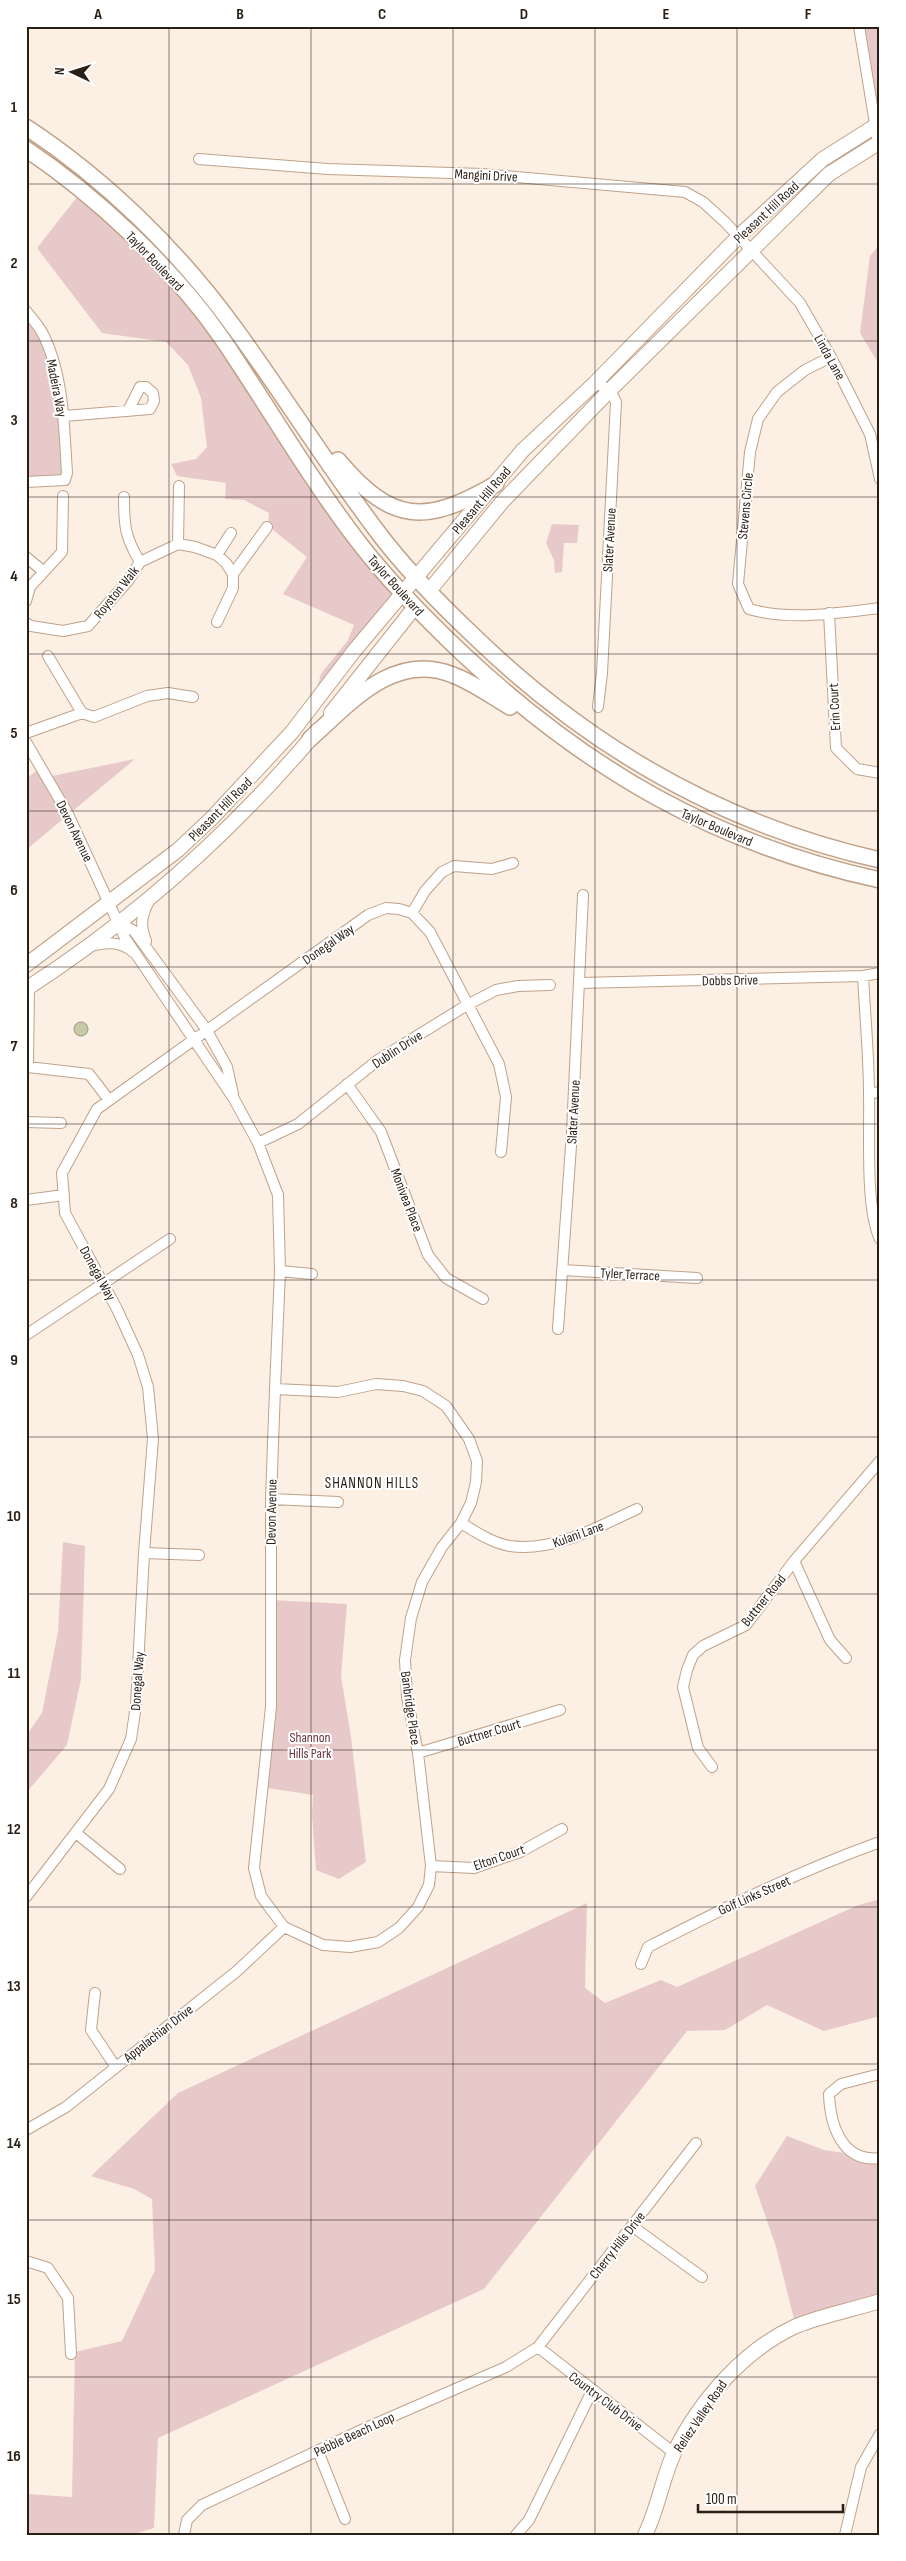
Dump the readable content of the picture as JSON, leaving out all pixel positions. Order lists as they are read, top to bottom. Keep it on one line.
{"streets":{"main road":["Pleasant Hill Road","Taylor Boulevard","Reliez Valley Road"],"street":["Mangini Drive","Linda Lane","Madeira Way","Stevens Circle","Slater Avenue","Royston Walk","Erin Court","Devon Avenue","Donegal Way","Dobbs Drive","Dublin Drive","Monivea Place","Tyler Terrace","Kulani Lane","Buttner Road","Banbridge Place","Buttner Court","Elton Court","Golf Links Street","Appalachian Drive","Cherry Hills Drive","Country Club Drive","Pebble Beach Loop"]},"crossings":[["Mangini Drive","Pleasant Hill Road"],["Mangini Drive","Linda Lane"],["Pleasant Hill Road","Taylor Boulevard"],["Pleasant Hill Road","Linda Lane"],["Pleasant Hill Road","Slater Avenue"],["Pleasant Hill Road","Devon Avenue"],["Linda Lane","Stevens Circle"],["Stevens Circle","Erin Court"],["Slater Avenue","Dobbs Drive"],["Slater Avenue","Tyler Terrace"],["Devon Avenue","Donegal Way"],["Devon Avenue","Dublin Drive"],["Devon Avenue","Banbridge Place"],["Devon Avenue","Appalachian Drive"],["Dublin Drive","Monivea Place"],["Kulani Lane","Banbridge Place"],["Banbridge Place","Buttner Court"],["Banbridge Place","Elton Court"],["Banbridge Place","Appalachian Drive"],["Cherry Hills Drive","Country Club Drive"],["Cherry Hills Drive","Pebble Beach Loop"],["Country Club Drive","Reliez Valley Road"],["Country Club Drive","Pebble Beach Loop"]],"districts":["SHANNON HILLS"],"parks":["Shannon Hills Park"],"scale_bar":"100 m","north":"left","grid":{"columns":["A","B","C","D","E","F"],"rows":["1","2","3","4","5","6","7","8","9","10","11","12","13","14","15","16"]}}
